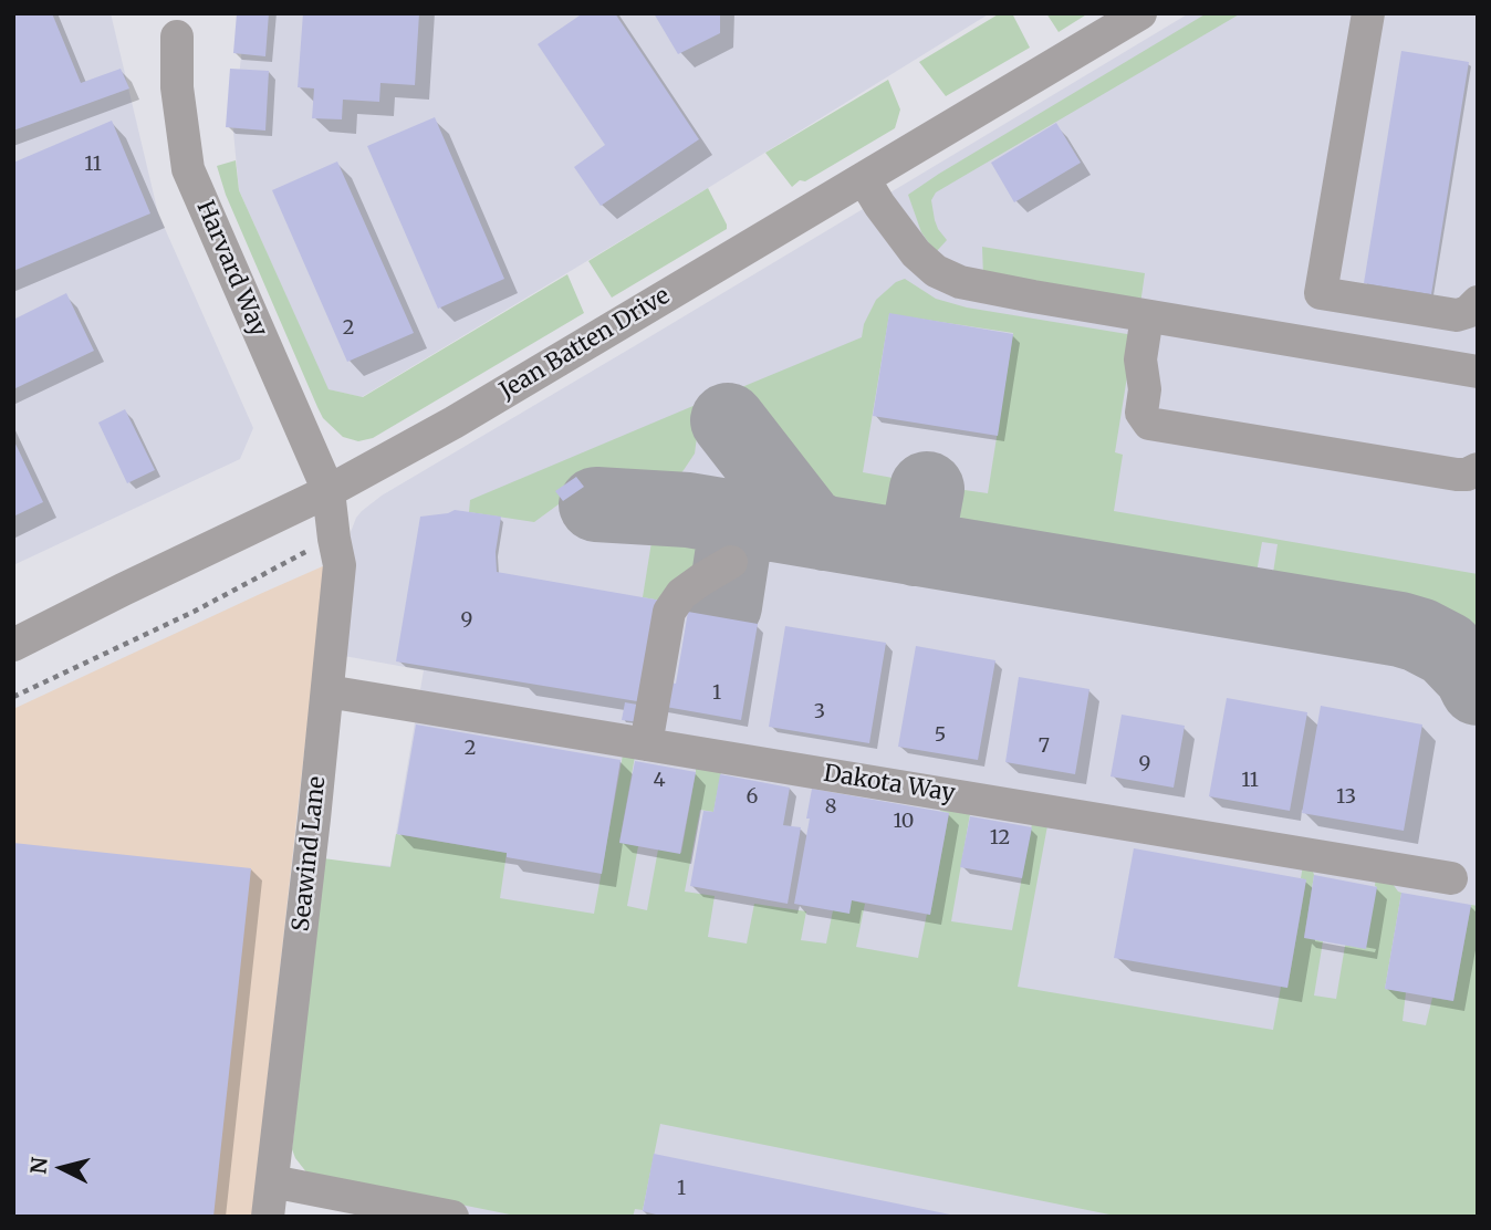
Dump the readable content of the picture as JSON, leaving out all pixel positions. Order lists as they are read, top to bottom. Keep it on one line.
{"streets":{"street":["Harvard Way","Jean Batten Drive","Dakota Way","Seawind Lane"]},"crossings":[["Harvard Way","Jean Batten Drive"],["Harvard Way","Seawind Lane"],["Jean Batten Drive","Seawind Lane"],["Dakota Way","Seawind Lane"]],"house_numbers":["11","2","9","1","3","5","7","2","9","4","11","6","13","8","10","12","1"],"north":"left"}
